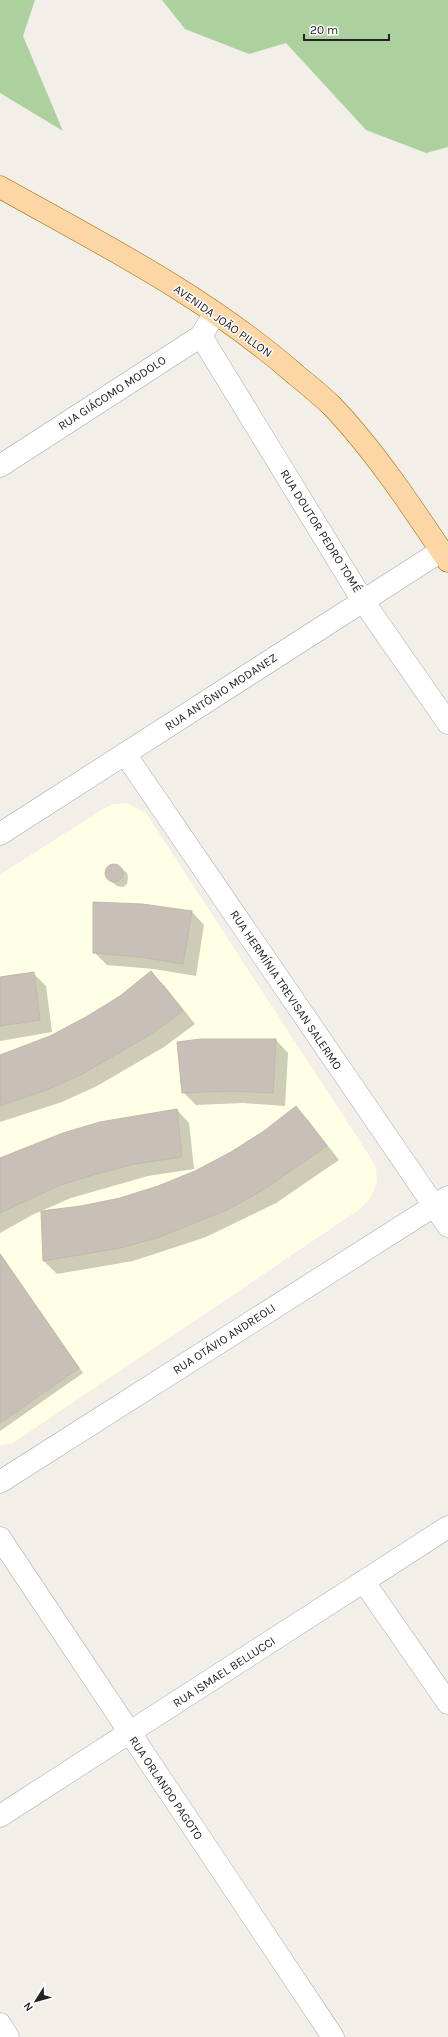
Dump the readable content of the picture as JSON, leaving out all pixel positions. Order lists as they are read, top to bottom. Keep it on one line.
{"streets":{"main road":["AVENIDA JOÃO PILLON"],"street":["RUA GIÁCOMO MODOLO","RUA DOUTOR PEDRO TOMÉ","RUA ANTÔNIO MODANEZ","RUA HERMÍNIA TREVISAN SALERMO","RUA OTÁVIO ANDREOLI","RUA ISMAEL BELLUCCI","RUA ORLANDO PAGOTO"]},"crossings":[["AVENIDA JOÃO PILLON","RUA GIÁCOMO MODOLO"],["AVENIDA JOÃO PILLON","RUA ANTÔNIO MODANEZ"],["RUA GIÁCOMO MODOLO","RUA DOUTOR PEDRO TOMÉ"],["RUA DOUTOR PEDRO TOMÉ","RUA ANTÔNIO MODANEZ"],["RUA ANTÔNIO MODANEZ","RUA HERMÍNIA TREVISAN SALERMO"],["RUA HERMÍNIA TREVISAN SALERMO","RUA OTÁVIO ANDREOLI"],["RUA ISMAEL BELLUCCI","RUA ORLANDO PAGOTO"]],"scale_bar":"20 m","north":"bottom left"}
